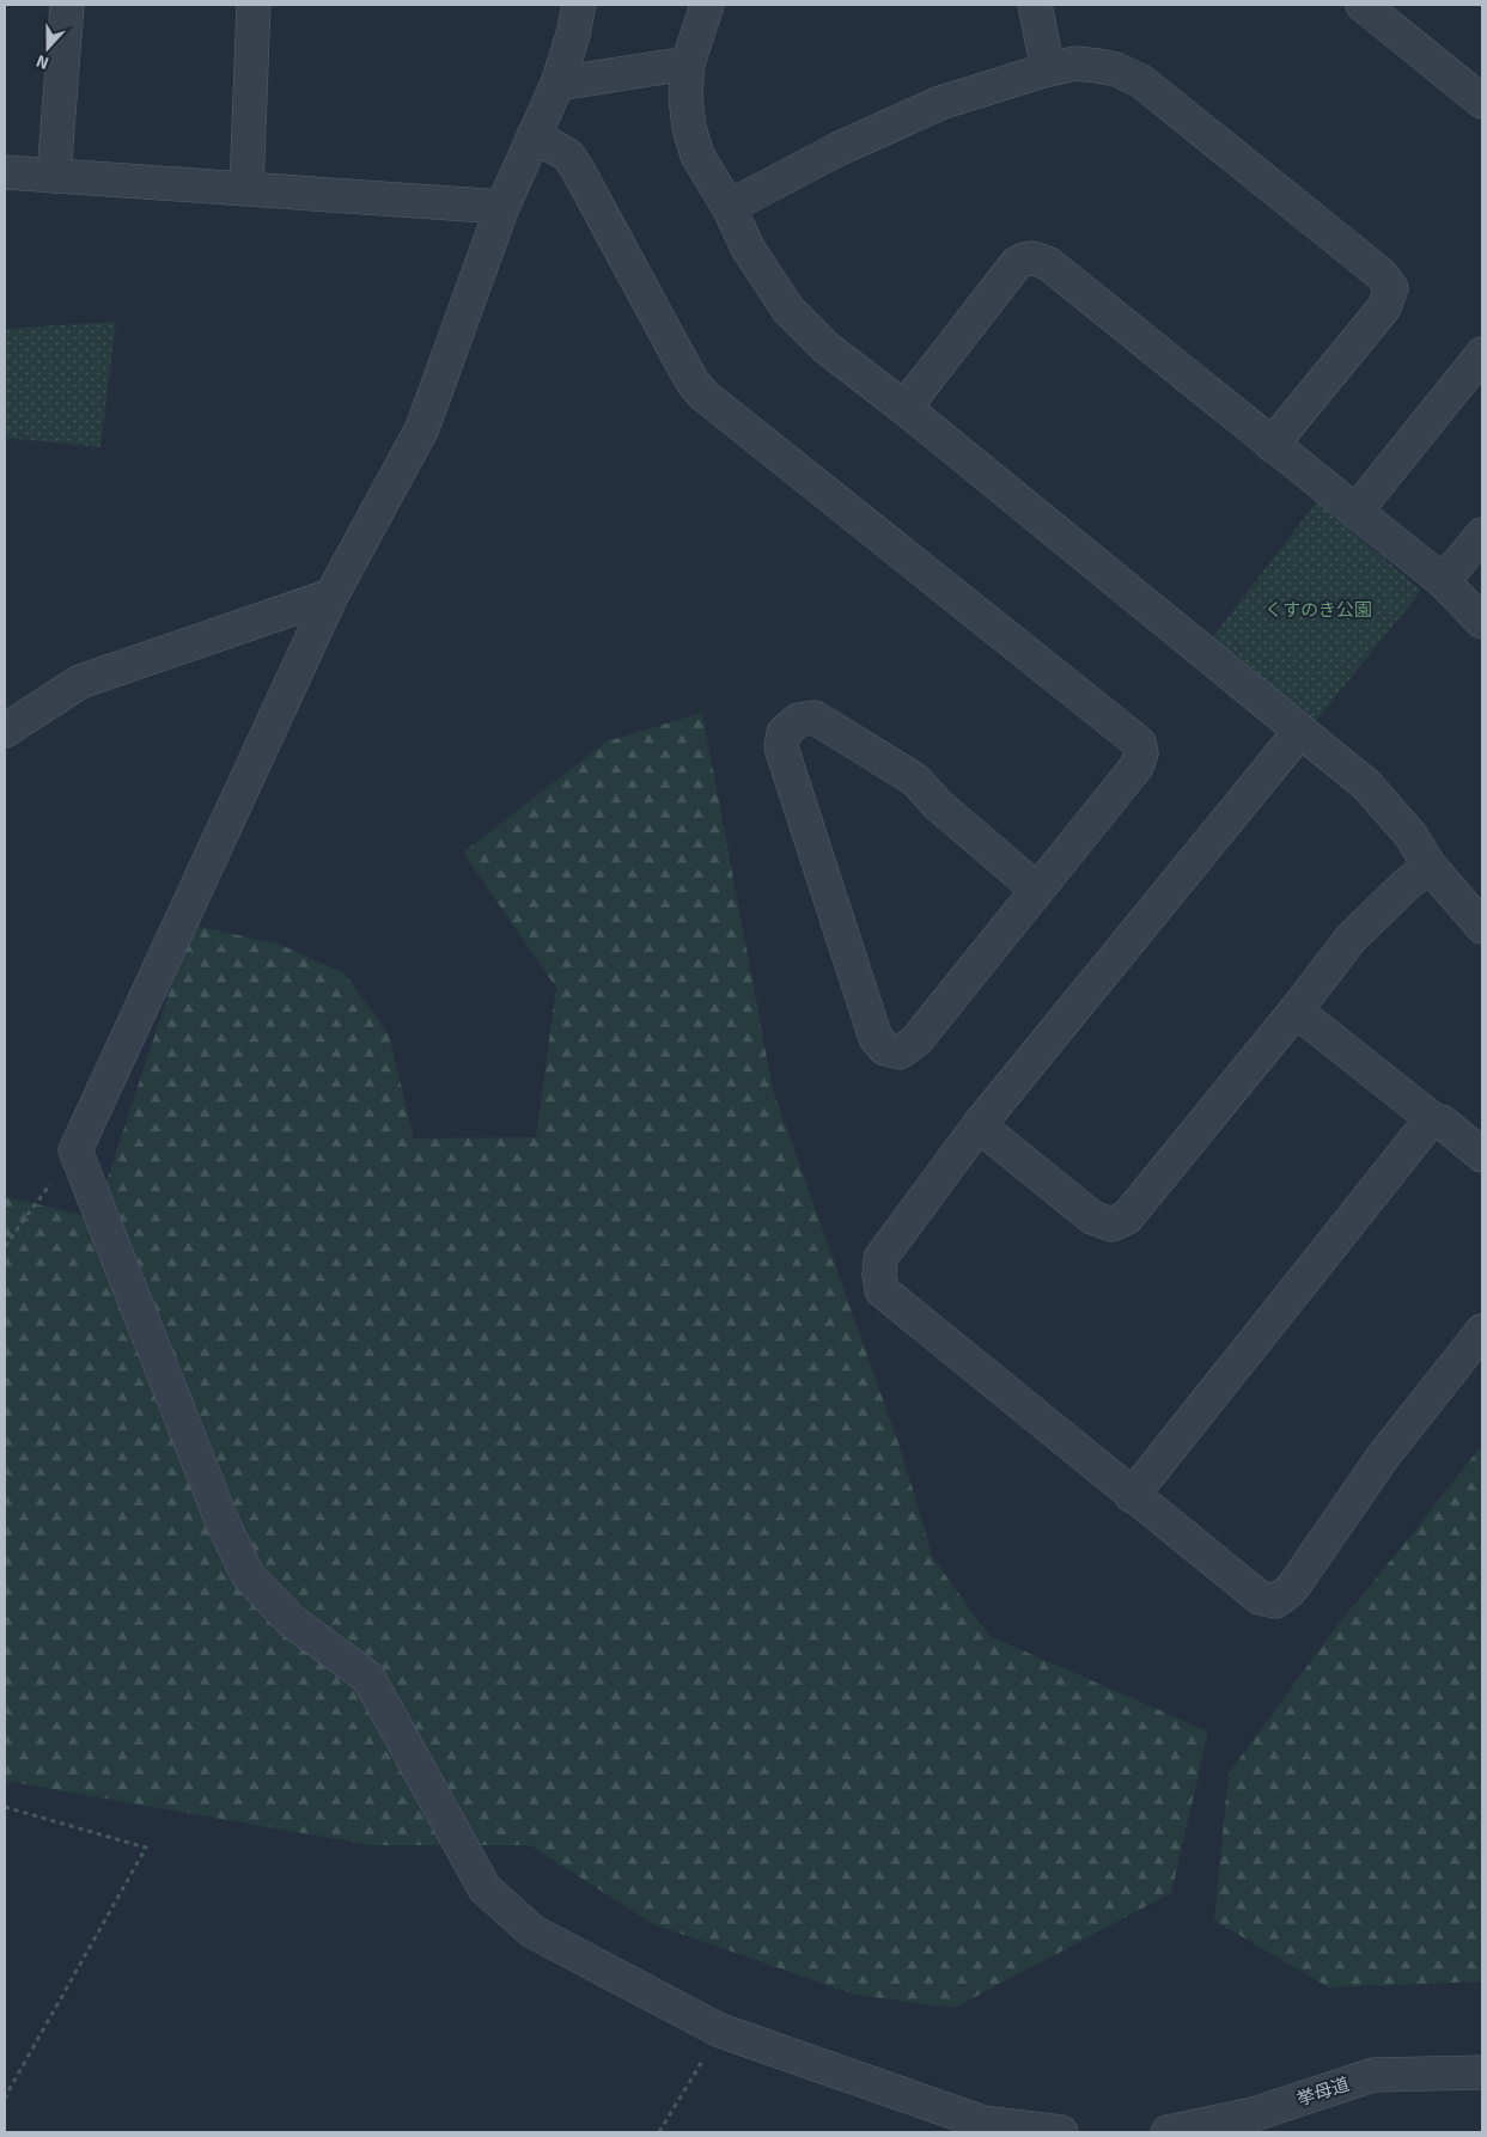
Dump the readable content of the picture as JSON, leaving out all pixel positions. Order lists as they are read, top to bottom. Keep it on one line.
{"streets":{"street":["挙母道"]},"parks":["くすのき公園"],"north":"bottom"}
